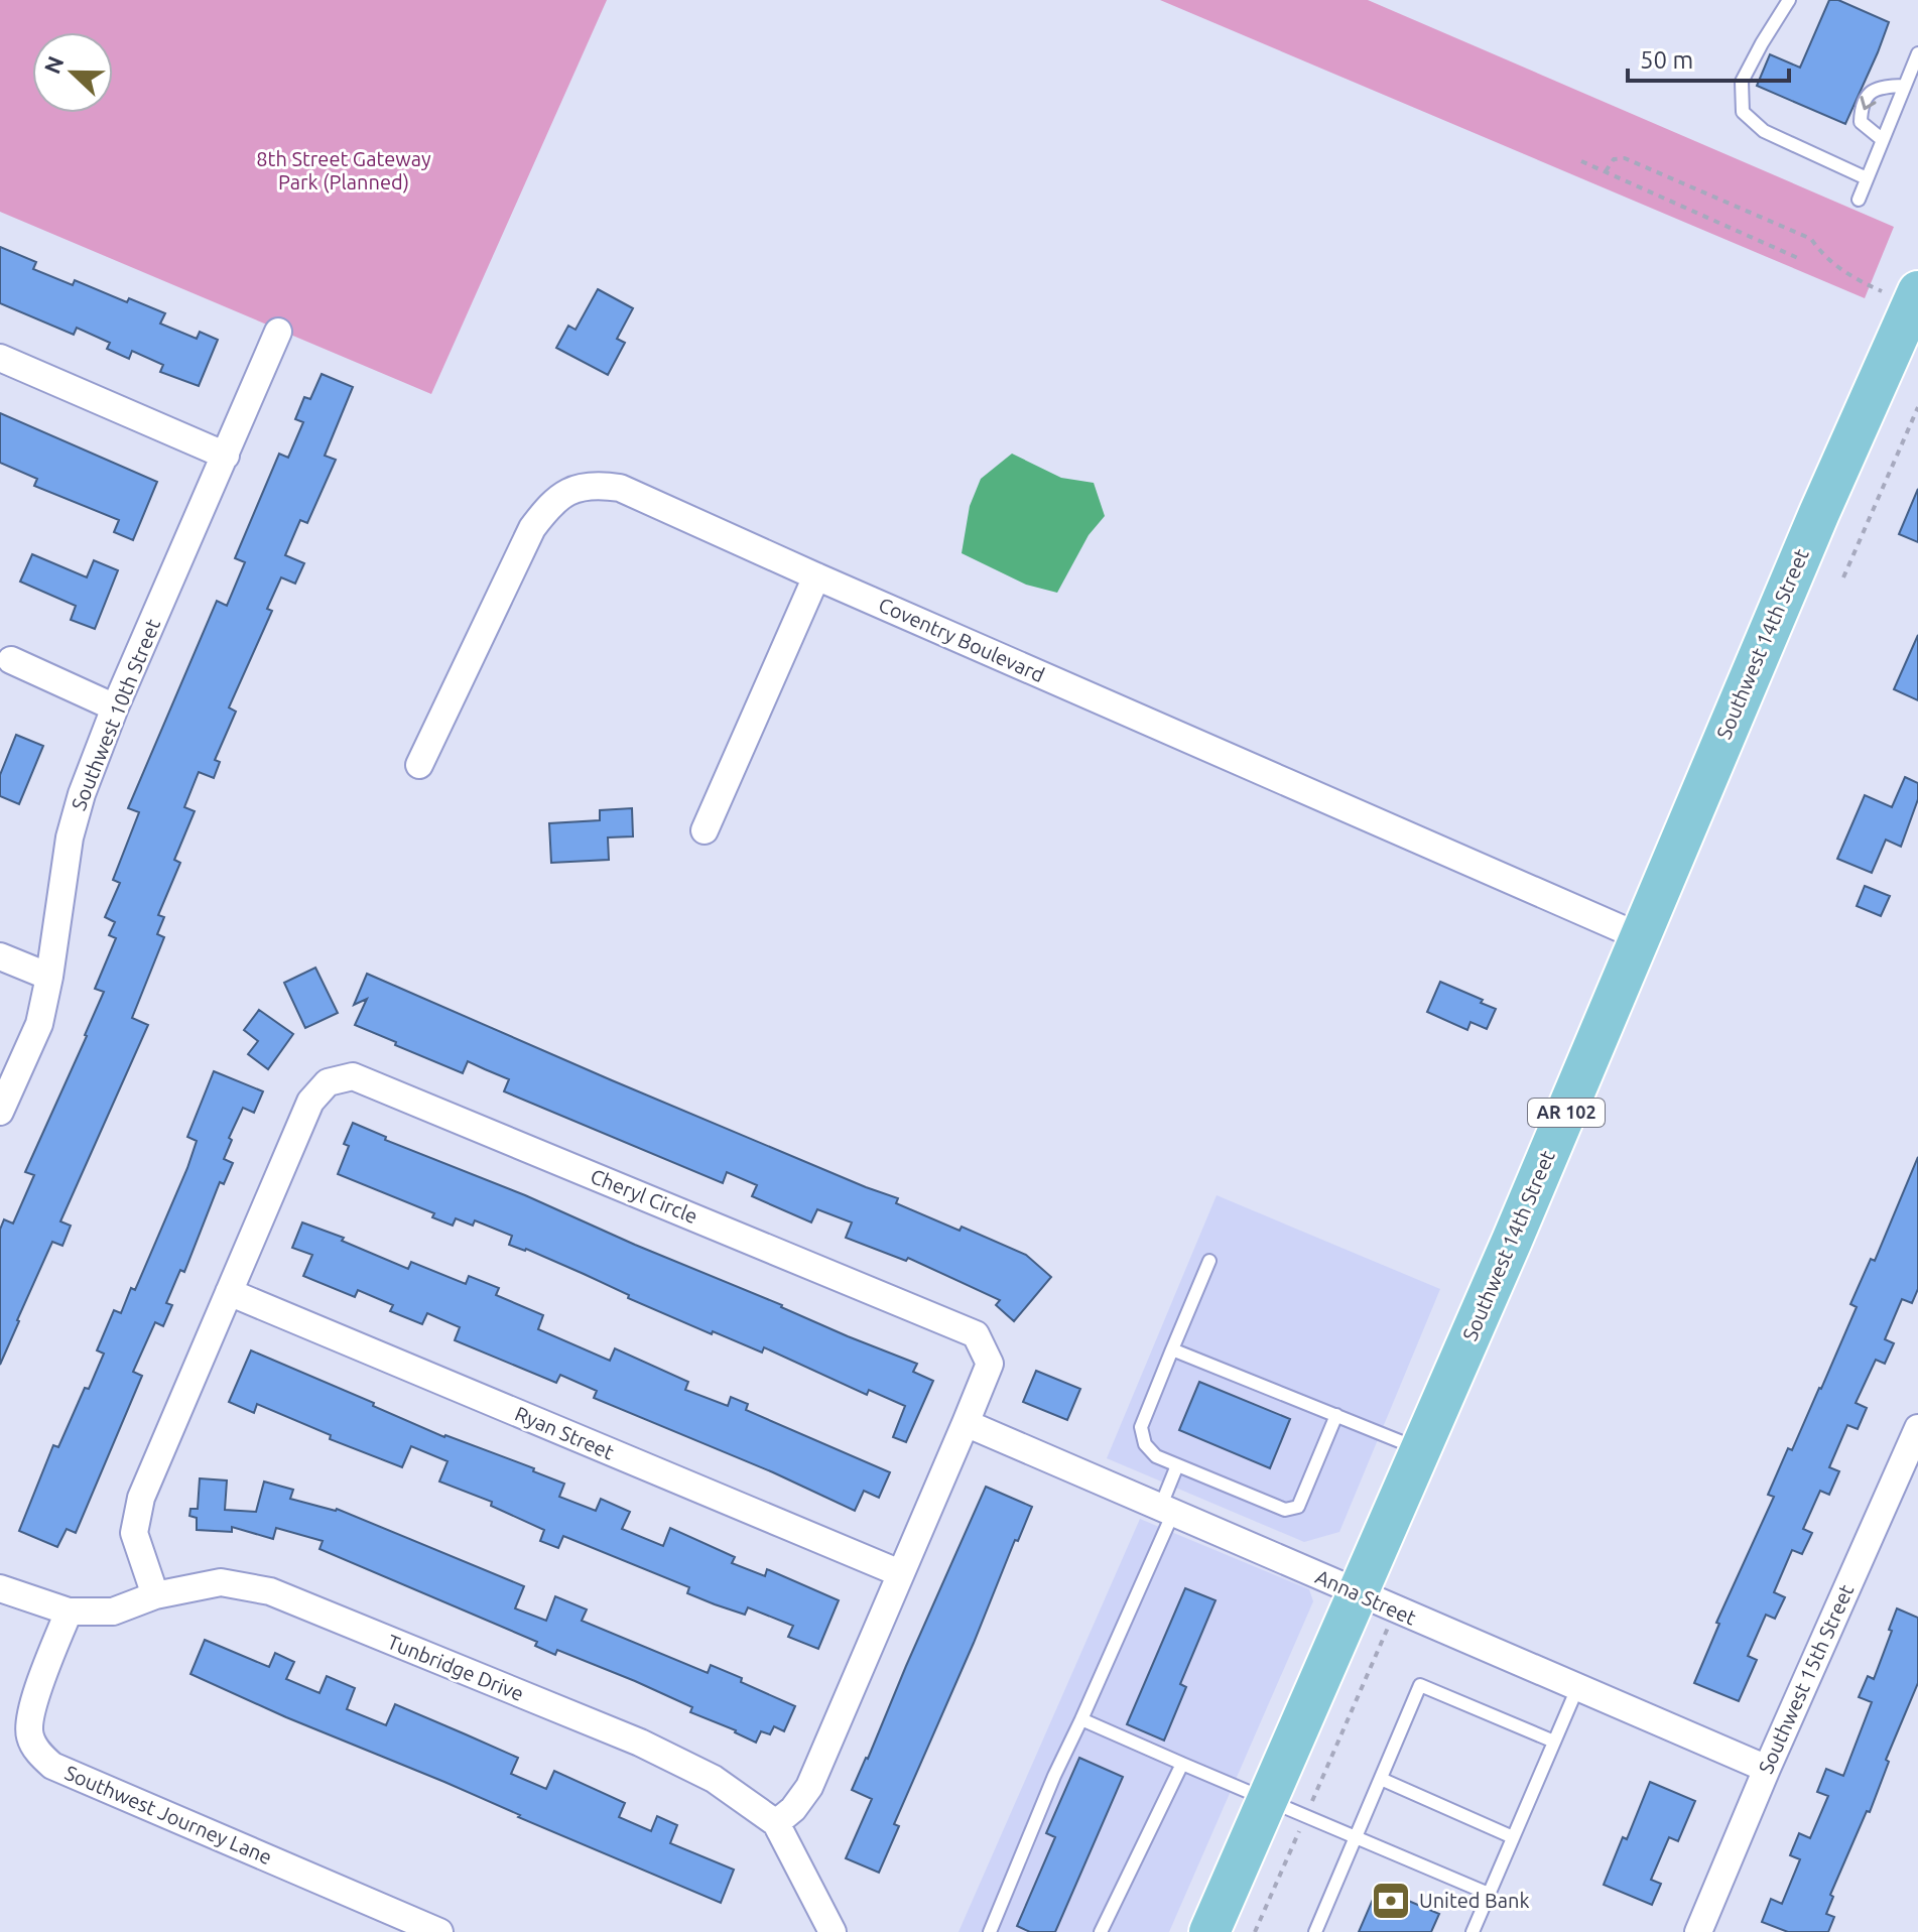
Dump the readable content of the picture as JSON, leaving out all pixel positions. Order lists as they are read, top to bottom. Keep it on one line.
{"streets":{"main road":["Southwest 14th Street","AR 102"],"street":["Coventry Boulevard","Southwest 10th Street","Cheryl Circle","Ryan Street","Anna Street","Tunbridge Drive","Southwest 15th Street","Southwest Journey Lane"]},"crossings":[["Coventry Boulevard","Southwest 14th Street"],["Southwest 14th Street","Anna Street"],["Cheryl Circle","Ryan Street"],["Cheryl Circle","Anna Street"],["Cheryl Circle","Tunbridge Drive"],["Anna Street","Southwest 15th Street"],["Tunbridge Drive","Southwest Journey Lane"]],"parks":["8th Street Gateway Park (Planned)"],"places":{"bank":["United Bank"]},"scale_bar":"50 m","north":"left"}
